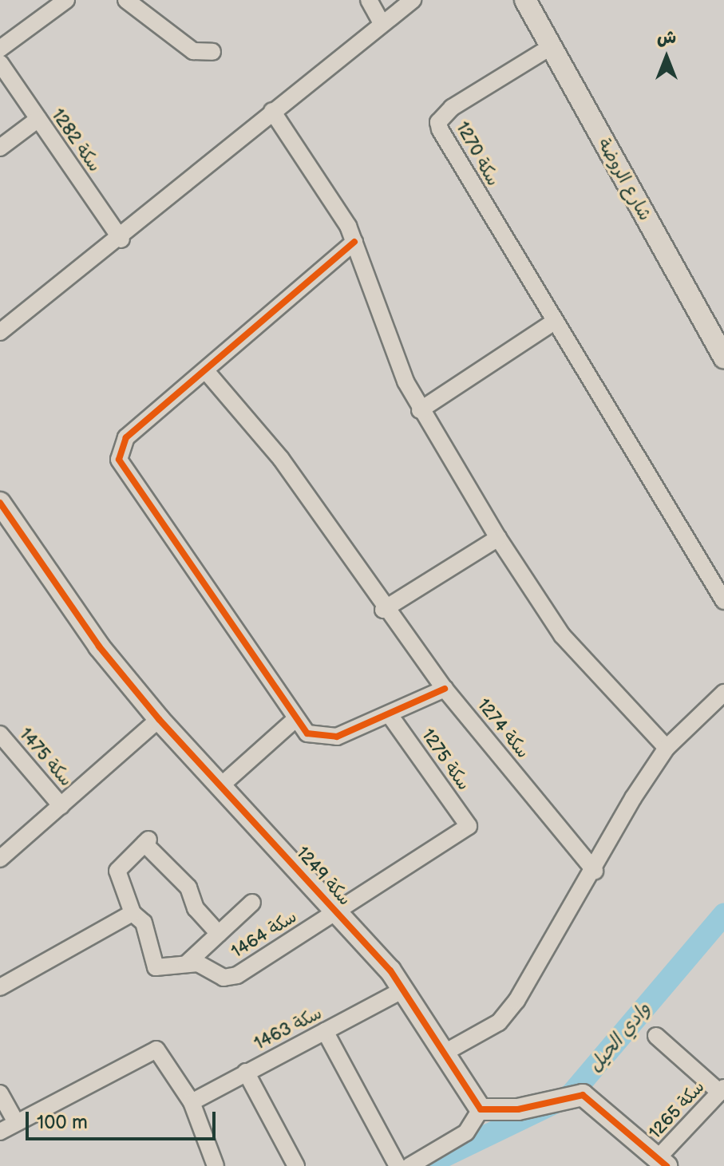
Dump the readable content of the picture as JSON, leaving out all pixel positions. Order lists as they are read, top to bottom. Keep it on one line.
{"streets":{"street":["سكة 1282","سكة 1270","شارع الروضة","سكة 1274","سكة 1475","سكة 1275","سكة 1249","سكة 1464","سكة 1463","سكة 1265"]},"crossings":[["سكة 1270","شارع الروضة"],["سكة 1275","سكة 1464"],["سكة 1249","سكة 1464"],["سكة 1249","سكة 1463"]],"water":["وادي الحيل"],"scale_bar":"100 m","north":"top"}
